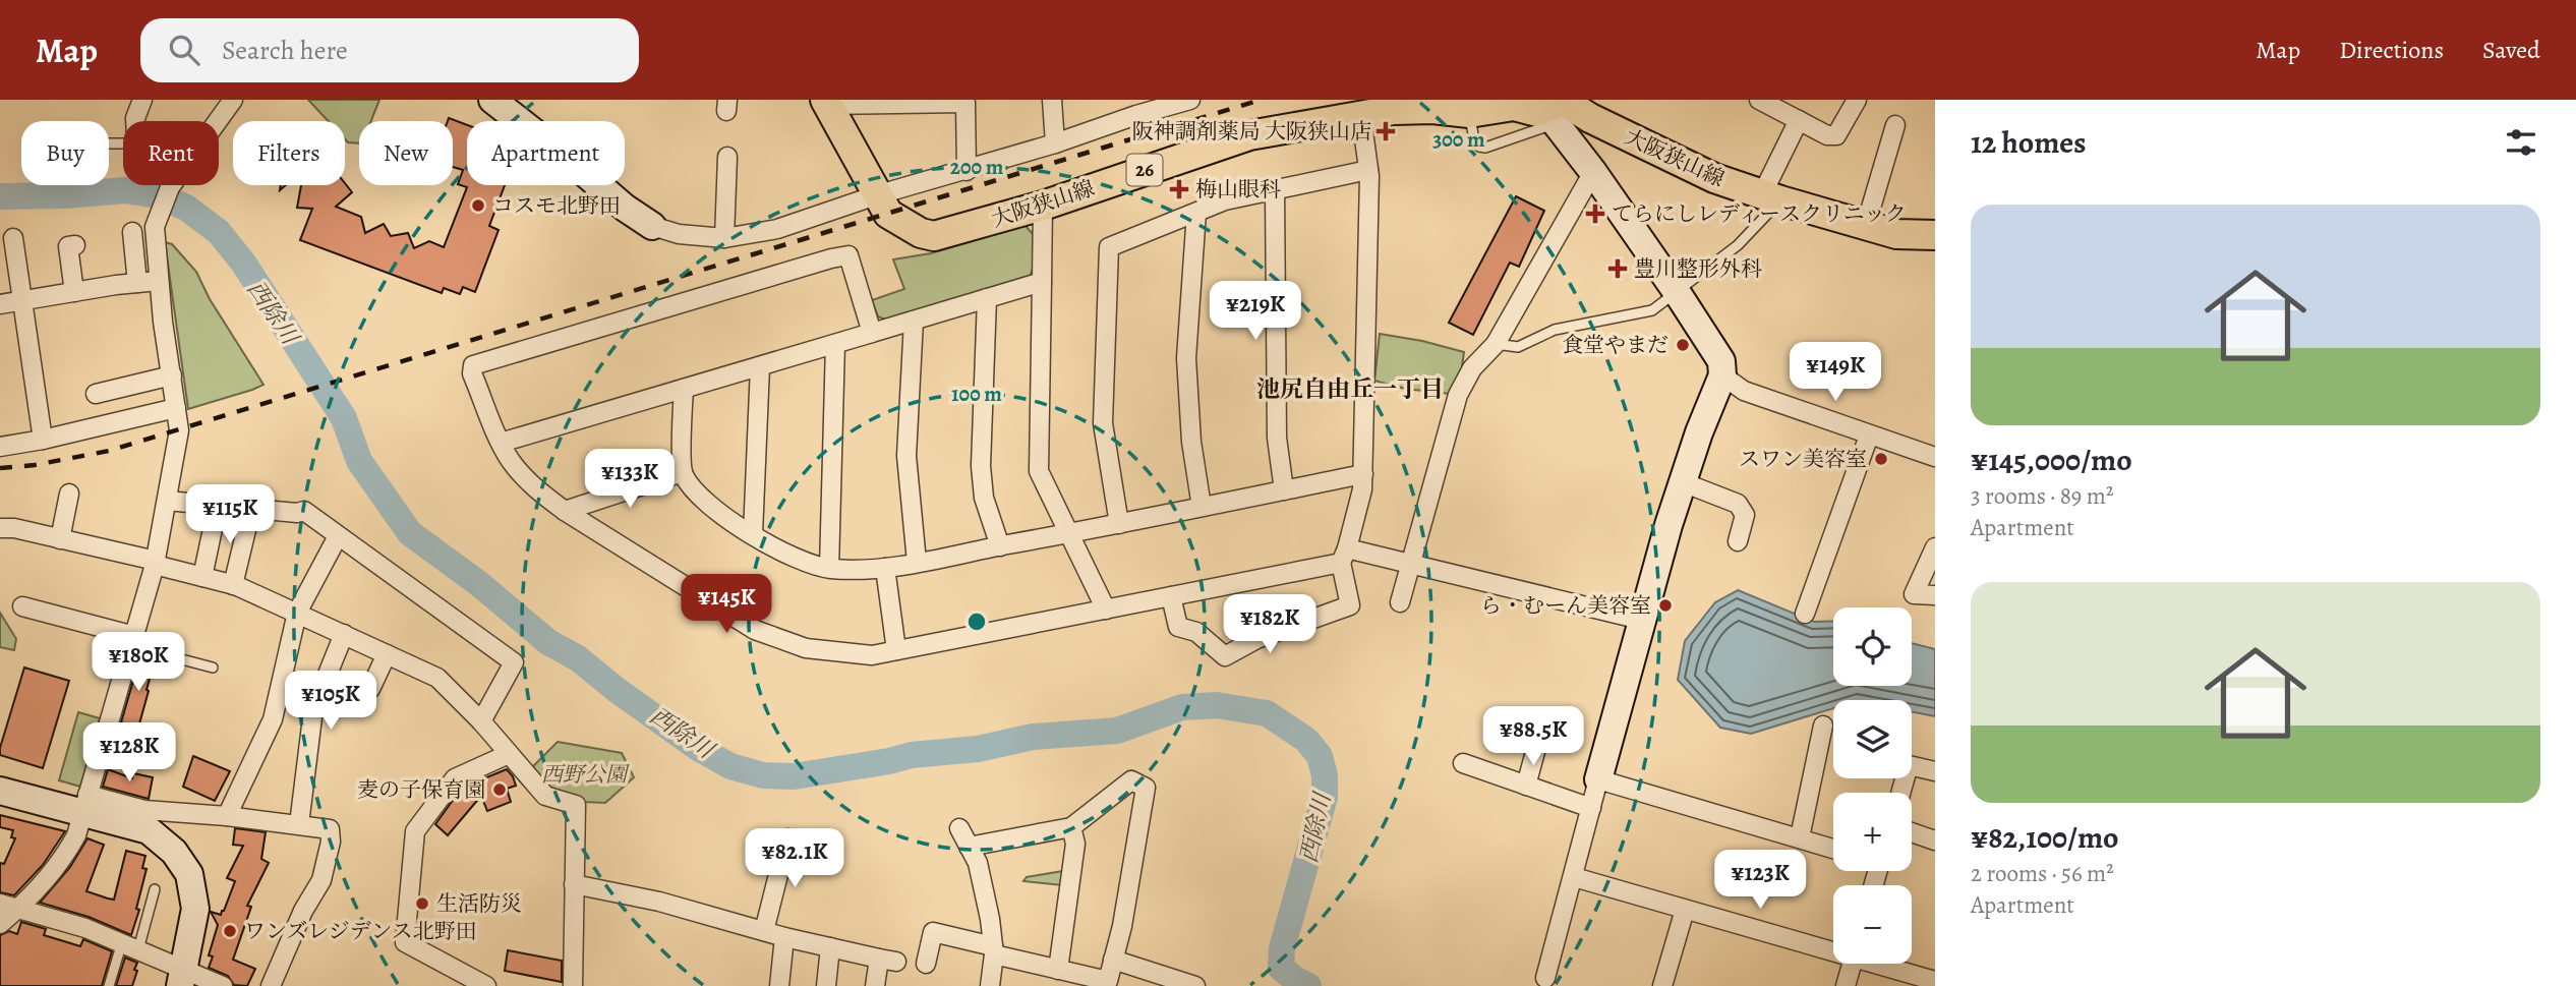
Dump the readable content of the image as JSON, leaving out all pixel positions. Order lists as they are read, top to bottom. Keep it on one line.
{"streets":{"main road":["大阪狭山線","26"]},"districts":["池尻自由丘一丁目"],"water":["西除川"],"parks":["西野公園"],"places":{"health":["阪神調剤薬局 大阪狭山店","梅山眼科","てらにしレディースクリニック","豊川整形外科"],"other":["コスモ北野田","食堂やまだ","スワン美容室","ら・むーん美容室","麦の子保育園","生活防災","ワンズレジデンス北野田"]},"page":{"header":"Map","search":"Search here","nav":["Map","Directions","Saved"],"heading":"12 homes","chip":["Buy","Rent","Filters","New","Apartment"],"list":[{"name":"¥145,000/mo","note":"3 rooms · 89 m² · Apartment"},{"name":"¥82,100/mo","note":"2 rooms · 56 m² · Apartment"}],"price":["¥219K","¥149K","¥133K","¥115K","¥145K","¥182K","¥180K","¥105K","¥88.5K","¥128K","¥82.1K","¥123K"],"map_buttons":["+","−"]},"rings":["300 m","200 m","100 m"]}
